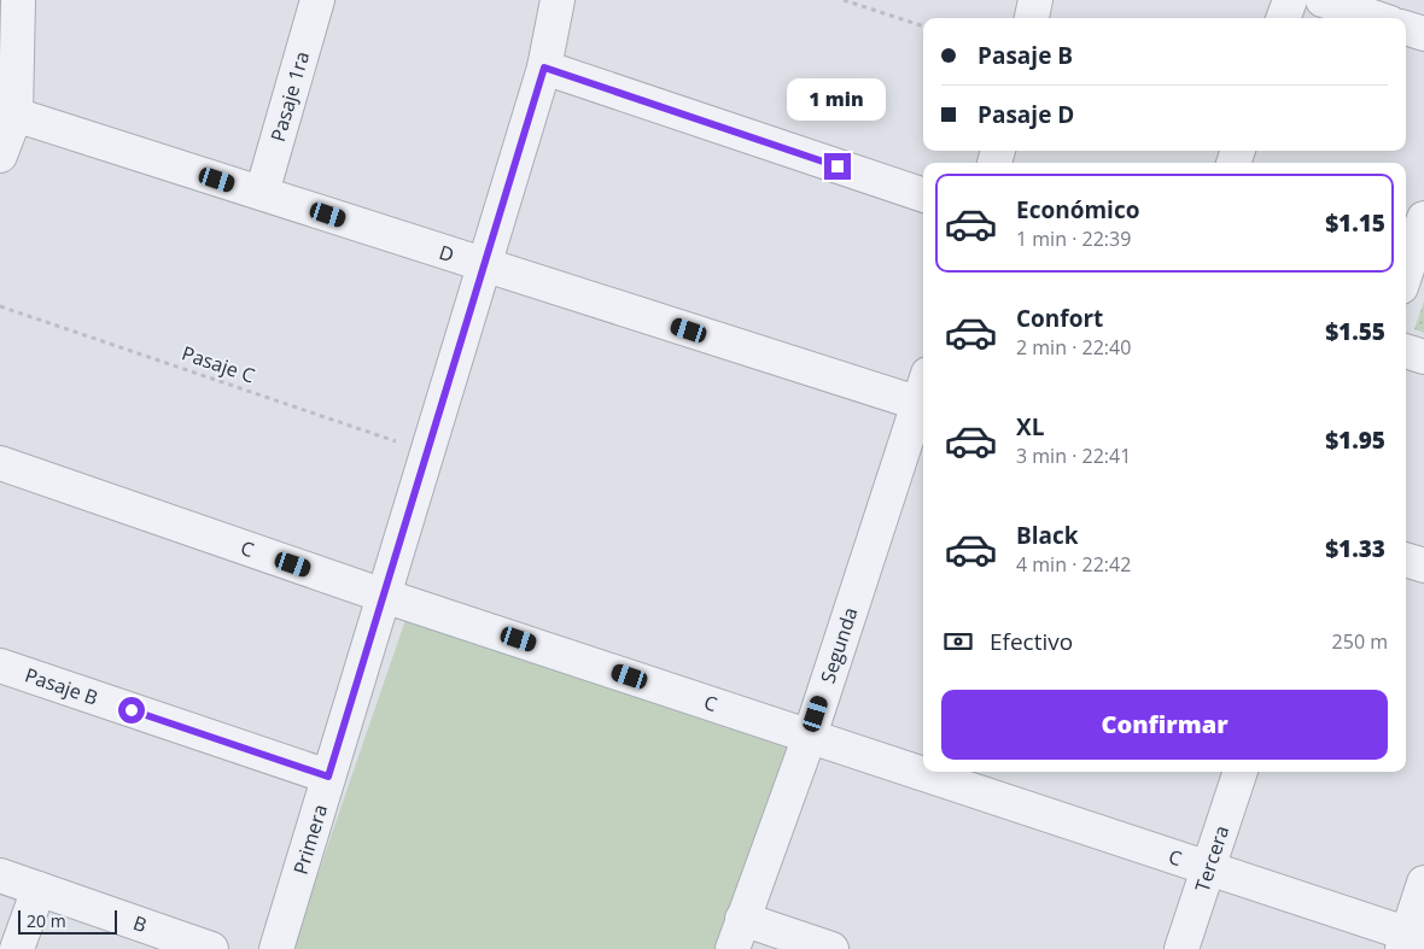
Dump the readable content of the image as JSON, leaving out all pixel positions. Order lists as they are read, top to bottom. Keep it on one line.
{"streets":{"street":["Pasaje 1ra","D","C","Segunda","Pasaje B","Primera","Tercera","B"],"path":["Pasaje C"]},"crossings":[["Pasaje 1ra","D"],["D","Primera"],["Pasaje C","Primera"],["C","Segunda"],["C","Primera"],["C","Tercera"],["Pasaje B","Primera"]],"scale_bar":"20 m","page":{"banner":["Pasaje B","Pasaje D"],"bubble":"1 min","list":[{"name":"Económico","note":"1 min · 22:39","value":"$1.15"},{"name":"Confort","note":"2 min · 22:40","value":"$1.55"},{"name":"XL","note":"3 min · 22:41","value":"$1.95"},{"name":"Black","note":"4 min · 22:42","value":"$1.33"}],"pay":["Efectivo","250 m"],"buttons":"Confirmar","scale":"20 m"}}
